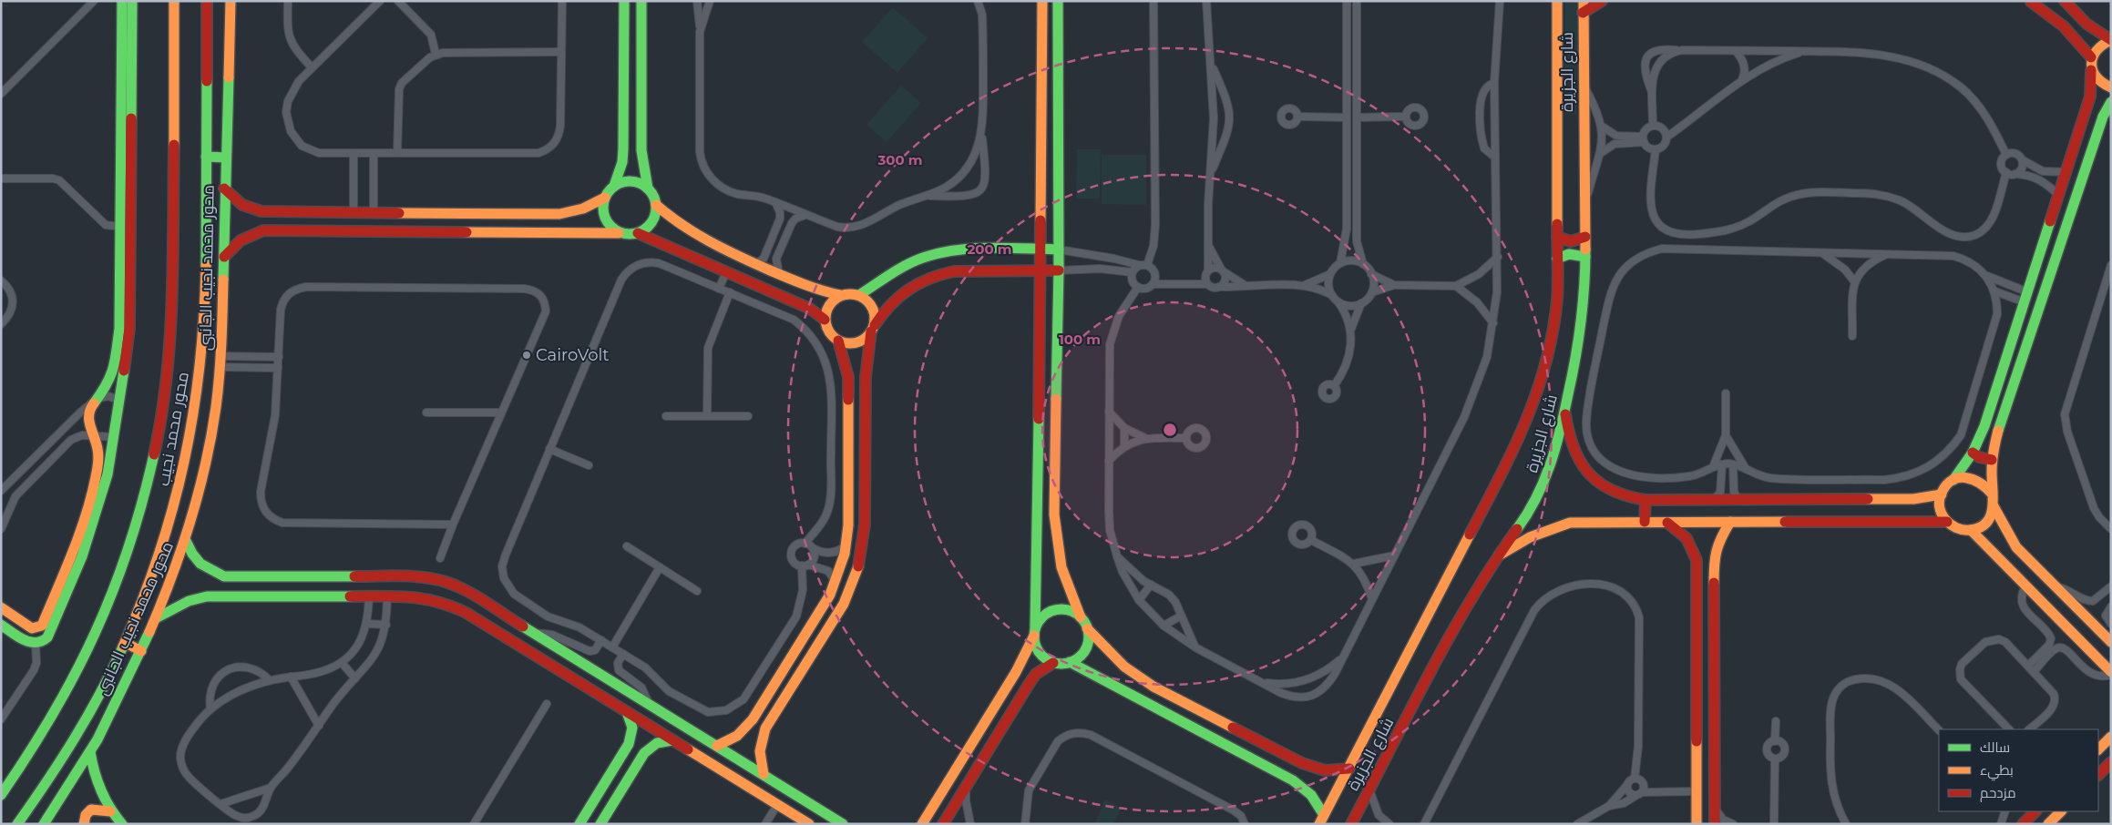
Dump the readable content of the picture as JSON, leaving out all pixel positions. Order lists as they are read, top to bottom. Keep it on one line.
{"streets":{"street":["شارع الجزيرة","محور محمد نجيب الجانبى","محور محمد نجيب"]},"places":["CairoVolt"],"legend":["سالك","بطيء","مزدحم"],"rings":["300 m","200 m","100 m"]}
